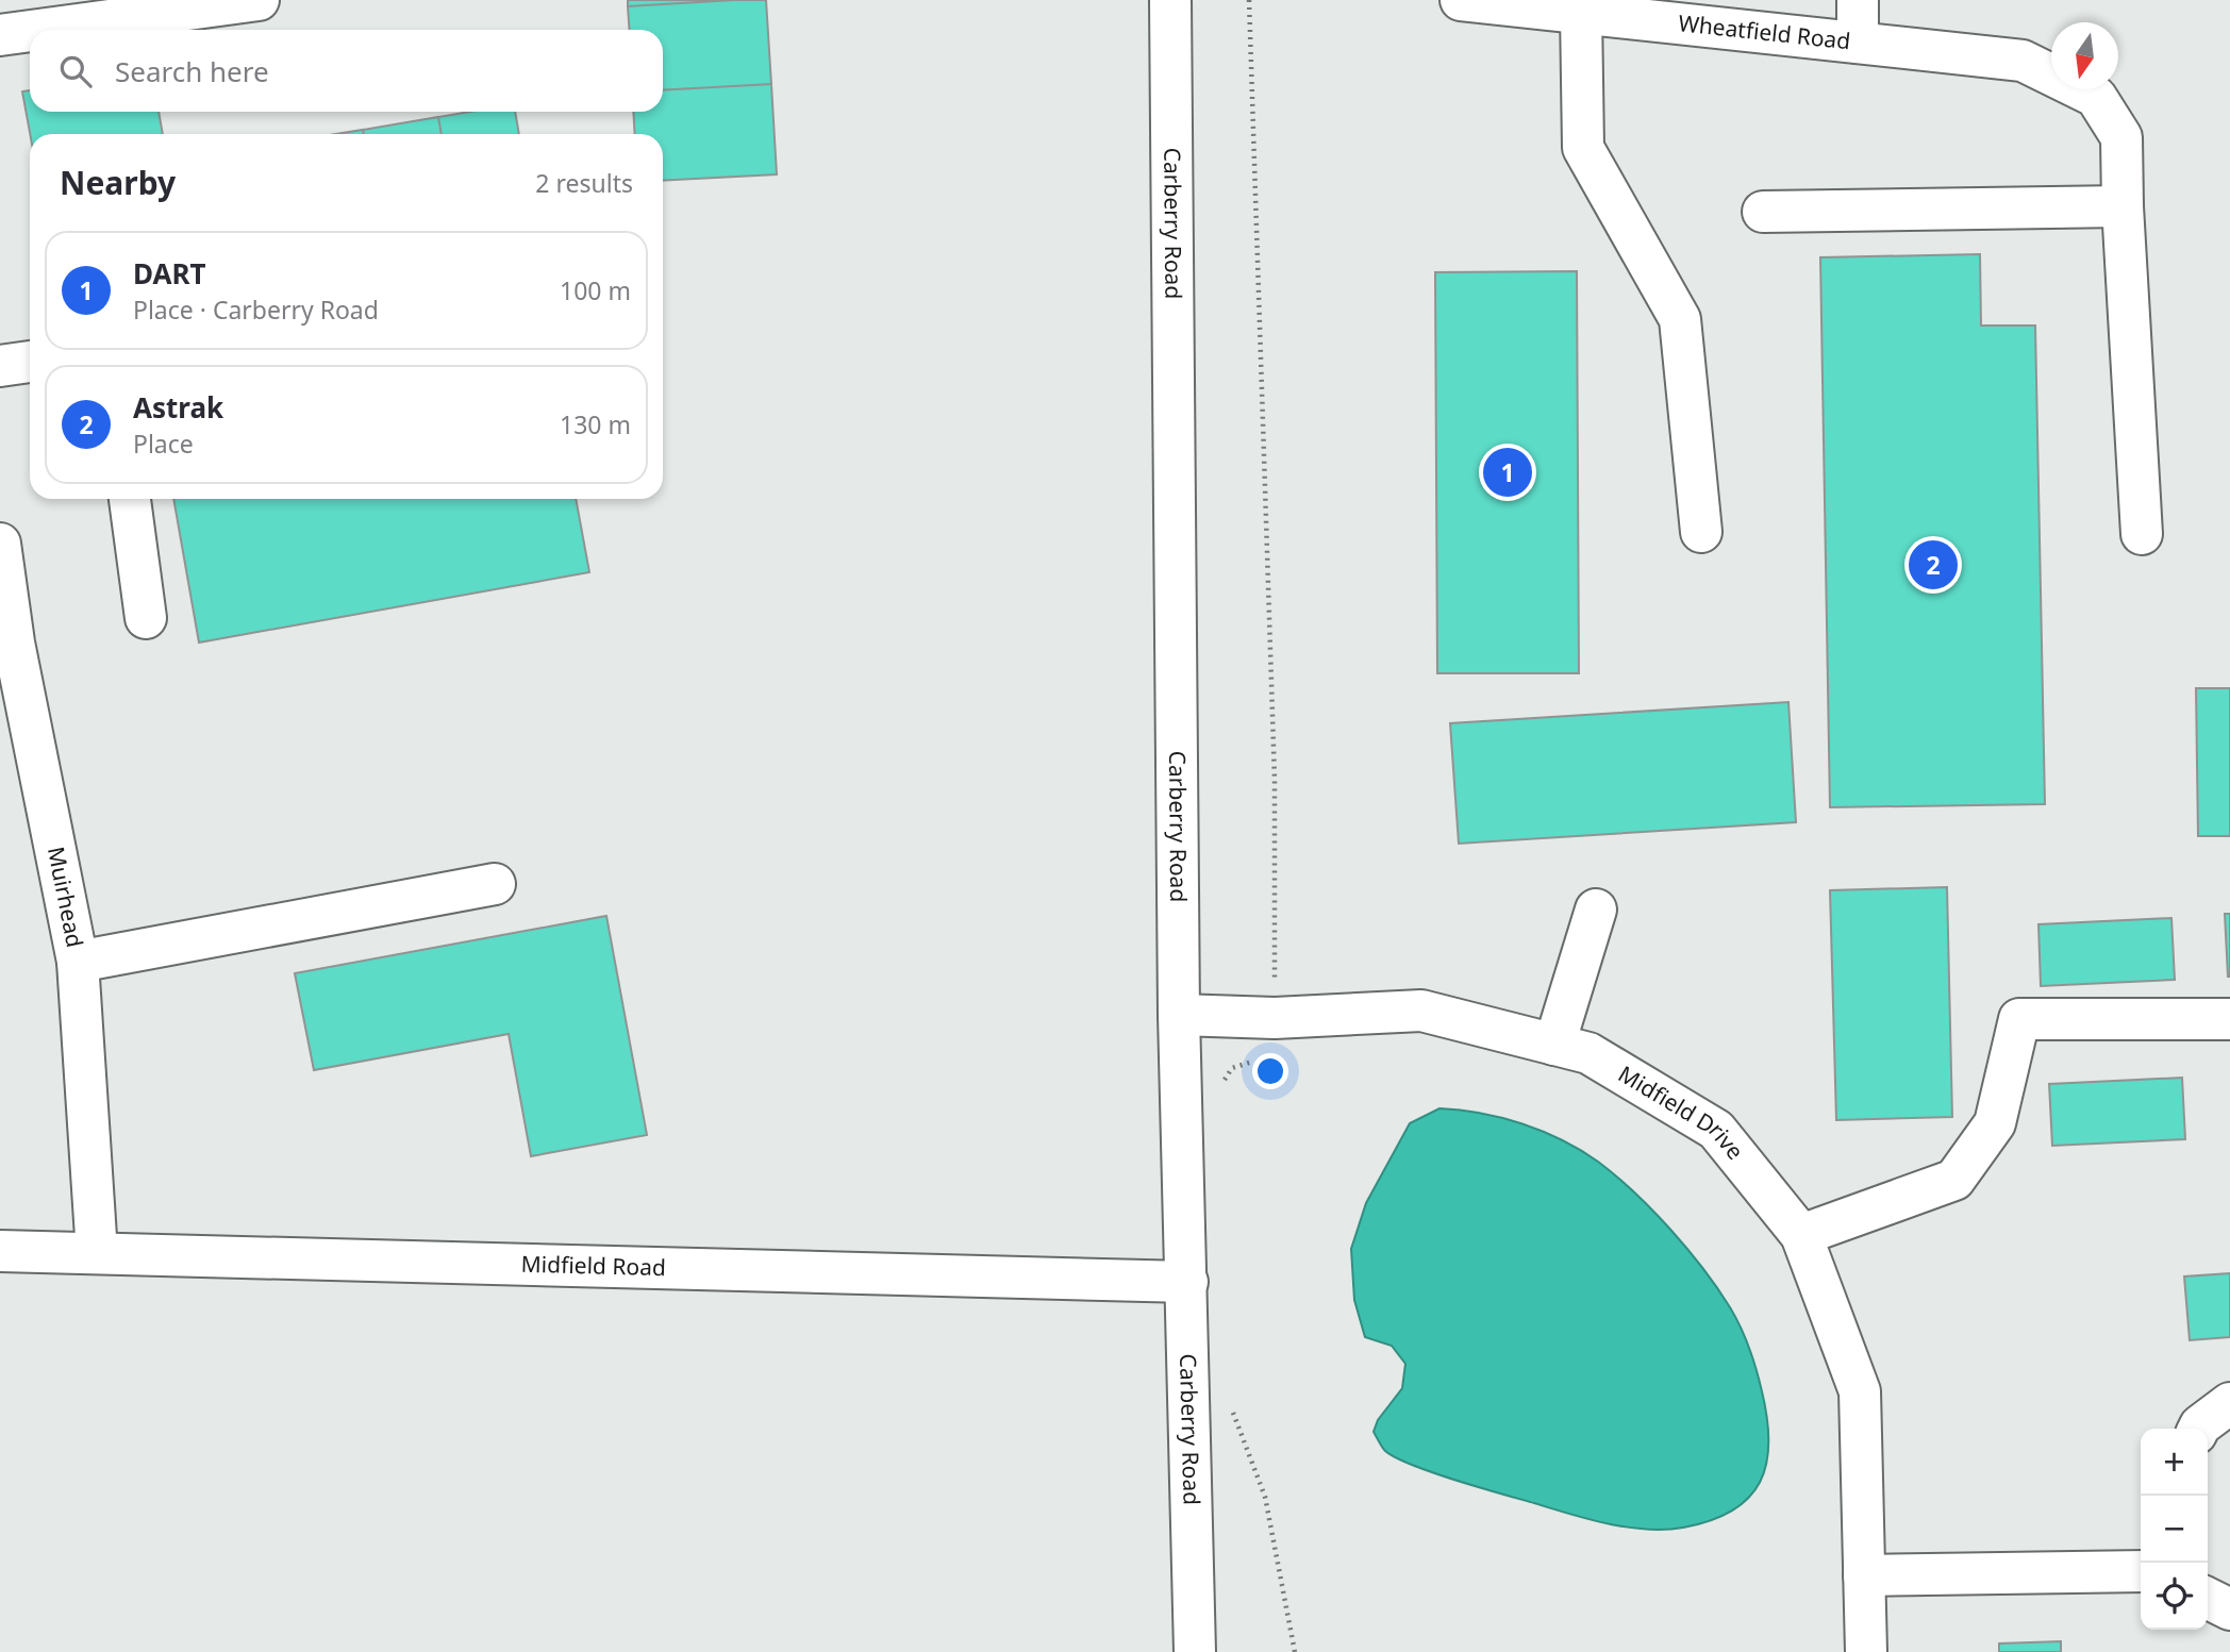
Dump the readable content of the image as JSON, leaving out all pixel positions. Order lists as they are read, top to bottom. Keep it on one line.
{"streets":{"street":["Wheatfield Road","Carberry Road","Muirhead","Midfield Drive","Midfield Road"]},"crossings":[["Carberry Road","Midfield Drive"],["Carberry Road","Midfield Road"],["Muirhead","Midfield Road"]],"north":"bottom","page":{"search":"Search here","heading":["Nearby","2 results"],"list":[{"mark":"1","name":"DART","note":"Place · Carberry Road","value":"100 m"},{"mark":"2","name":"Astrak","note":"Place","value":"130 m"}],"pins":["1","2"],"map_buttons":["+","−"]}}
